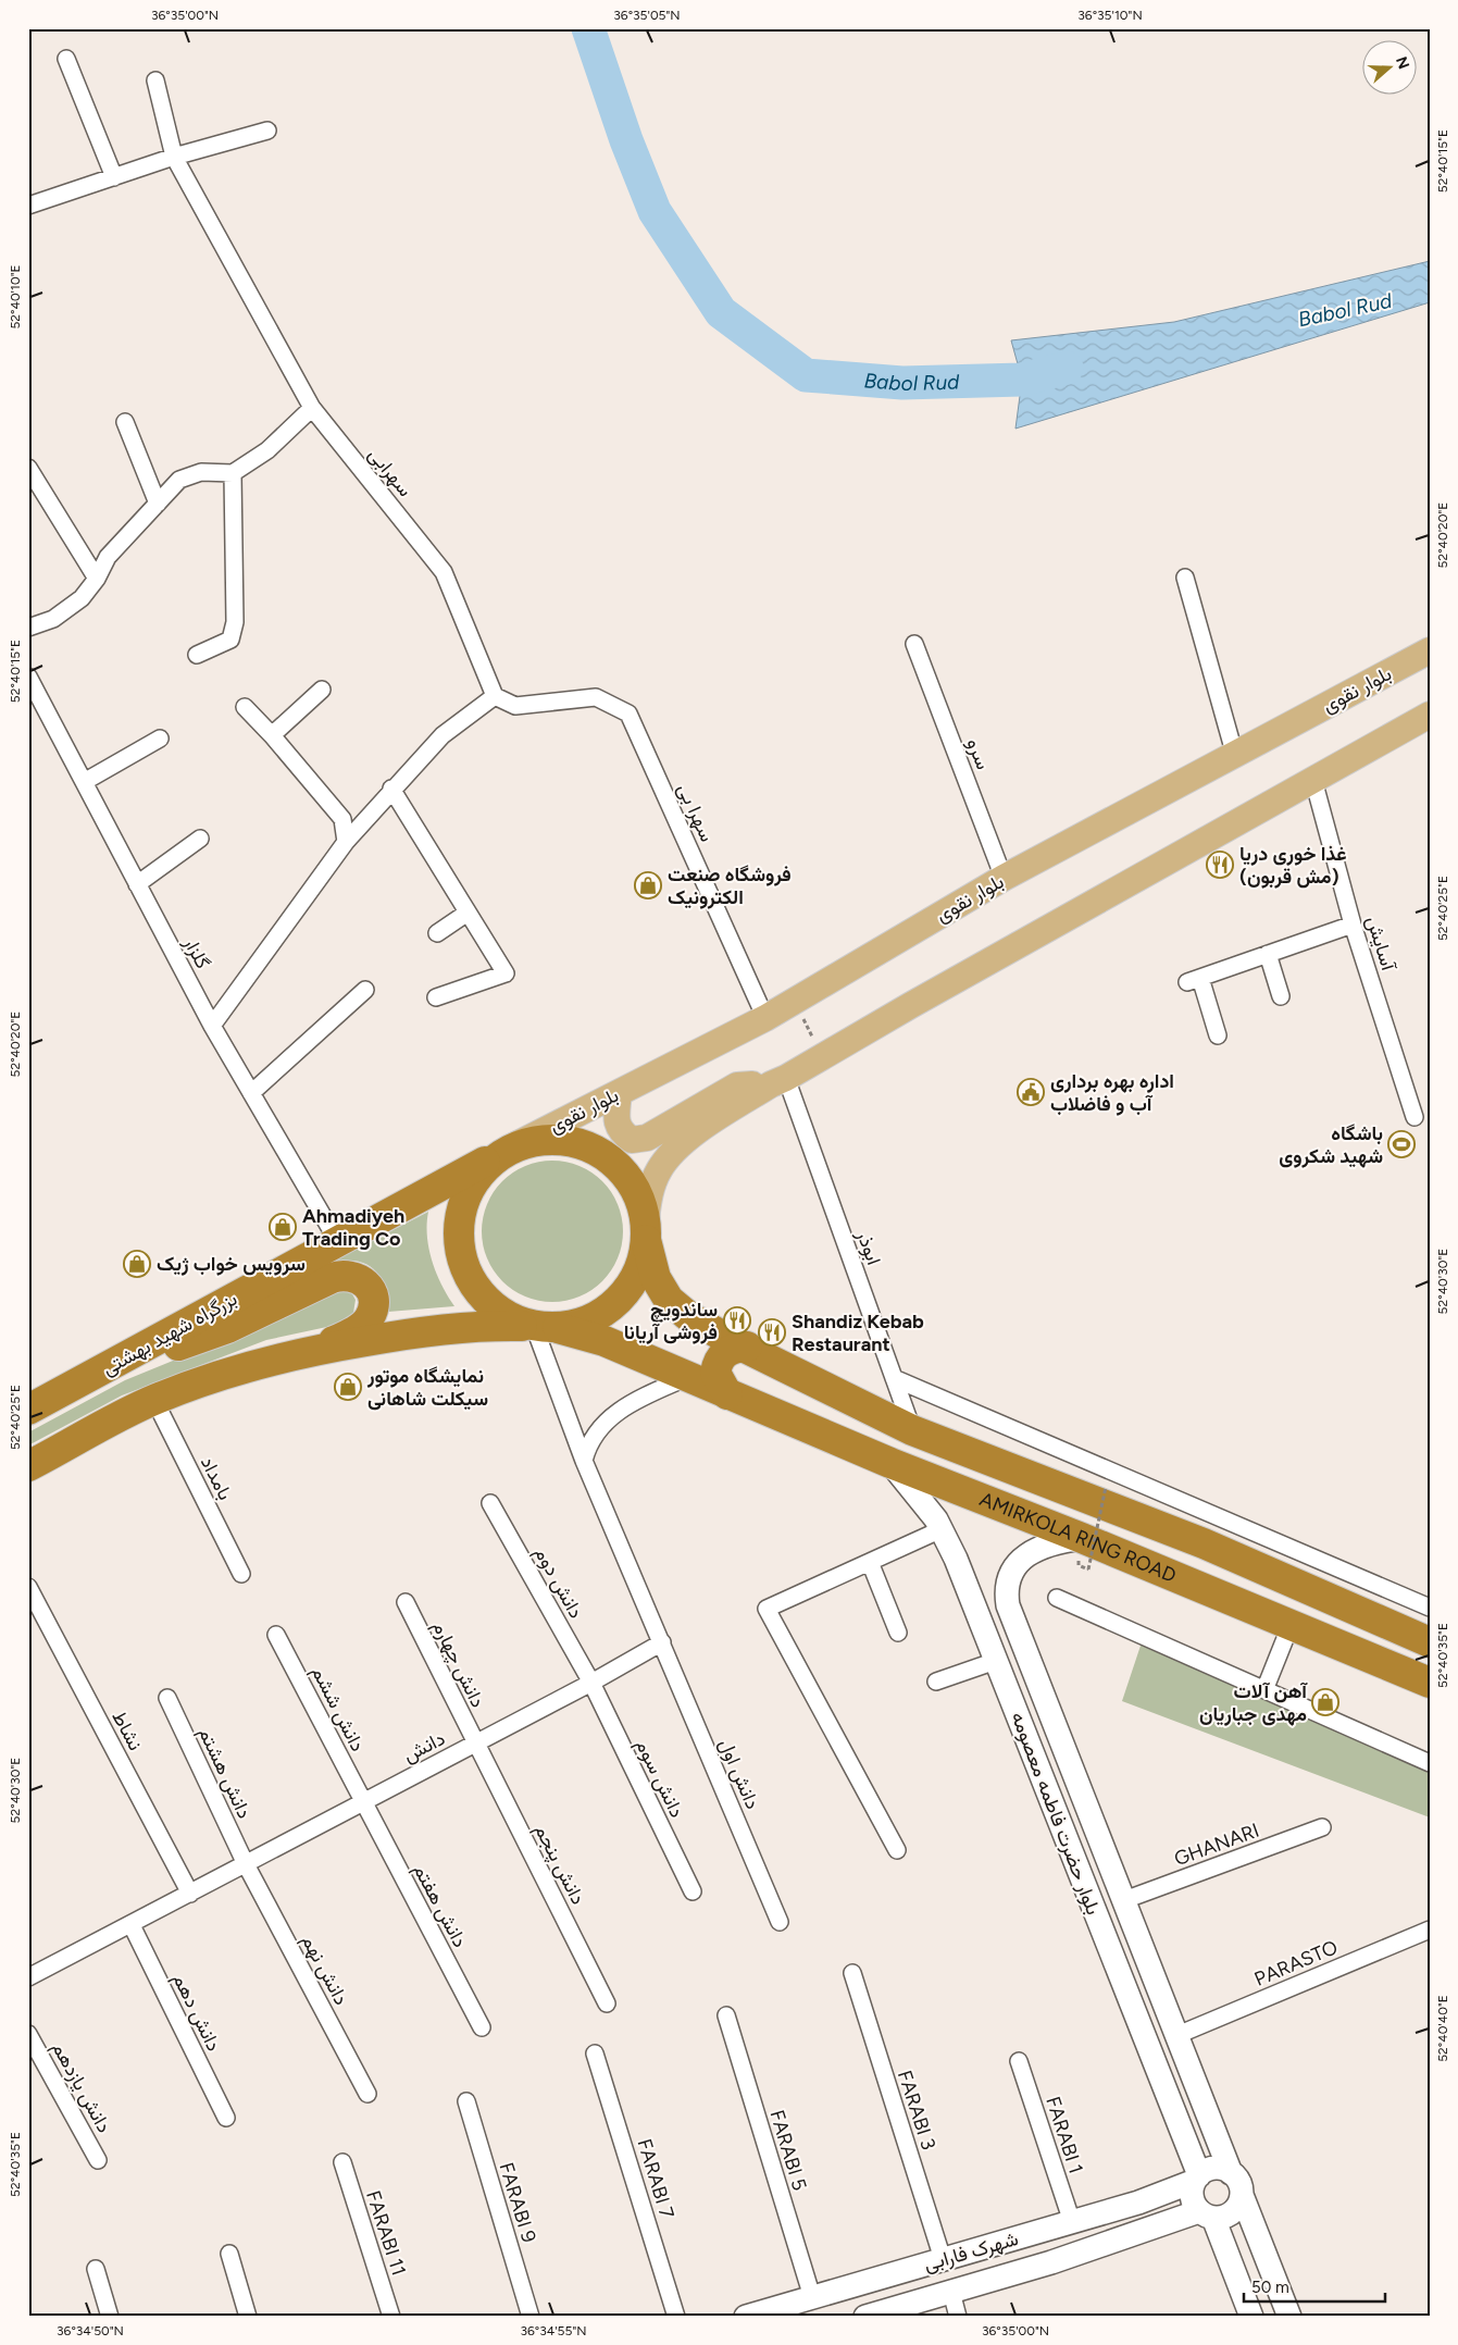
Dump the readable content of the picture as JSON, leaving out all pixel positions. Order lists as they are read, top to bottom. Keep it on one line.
{"streets":{"highway":["بزرگراه شهید بهشتی","AMIRKOLA RING ROAD"],"main road":["بلوار نقوی","بلوار حضرت فاطمه معصومه","شهرک فارابی"],"street":["سهرابی","سرو","سهرا بی","آسایش","گلزار","ابوذر","بامداد","دانش دوم","دانش چهارم","دانش ششم","نشاط","دانش","دانش هشتم","دانش اول","دانش سوم","GHANARI","دانش پنجم","دانش هفتم","PARASTO","دانش نهم","دانش دهم","دانش یازدهم","FARABI 3","FARABI 1","FARABI 5","FARABI 7","FARABI 9","FARABI 11"]},"crossings":[["سهرابی","سهرا بی"],["بلوار نقوی","سرو"],["بلوار نقوی","سهرا بی"],["بلوار نقوی","بزرگراه شهید بهشتی"],["بلوار نقوی","AMIRKOLA RING ROAD"],["گلزار","بزرگراه شهید بهشتی"],["ابوذر","AMIRKOLA RING ROAD"],["بزرگراه شهید بهشتی","AMIRKOLA RING ROAD"],["AMIRKOLA RING ROAD","بلوار حضرت فاطمه معصومه"],["دانش دوم","دانش"],["دانش دوم","دانش سوم"],["دانش چهارم","دانش"],["دانش چهارم","دانش پنجم"],["دانش ششم","دانش"],["دانش ششم","دانش هفتم"],["نشاط","دانش"],["دانش","دانش هشتم"],["دانش","دانش اول"],["دانش","دانش سوم"],["دانش","دانش پنجم"],["دانش","دانش هفتم"],["دانش","دانش نهم"],["دانش","دانش دهم"],["دانش هشتم","دانش نهم"],["بلوار حضرت فاطمه معصومه","GHANARI"],["بلوار حضرت فاطمه معصومه","PARASTO"],["بلوار حضرت فاطمه معصومه","شهرک فارابی"],["FARABI 3","شهرک فارابی"],["FARABI 1","شهرک فارابی"],["FARABI 5","شهرک فارابی"]],"water":["Babol Rud"],"places":{"restaurant":["غذا خوری دریا (مش قربون)","ساندویچ فروشی آریانا","Shandiz Kebab Restaurant"],"shop":["فروشگاه صنعت الکترونیک","Ahmadiyeh Trading Co","سرویس خواب ژیک","نمایشگاه موتور سیکلت شاهانی","آهن آلات مهدی جباریان"],"public building":["اداره بهره برداری آب و فاضلاب"],"sports":["باشگاه شهید شکروی"]},"scale_bar":"50 m","north":"right","coordinates":["36°35'00\"N","36°35'05\"N","36°35'10\"N","52°40'15\"E","52°40'10\"E","52°40'20\"E","52°40'25\"E","52°40'30\"E","52°40'35\"E","52°40'40\"E","36°34'50\"N","36°34'55\"N"]}
